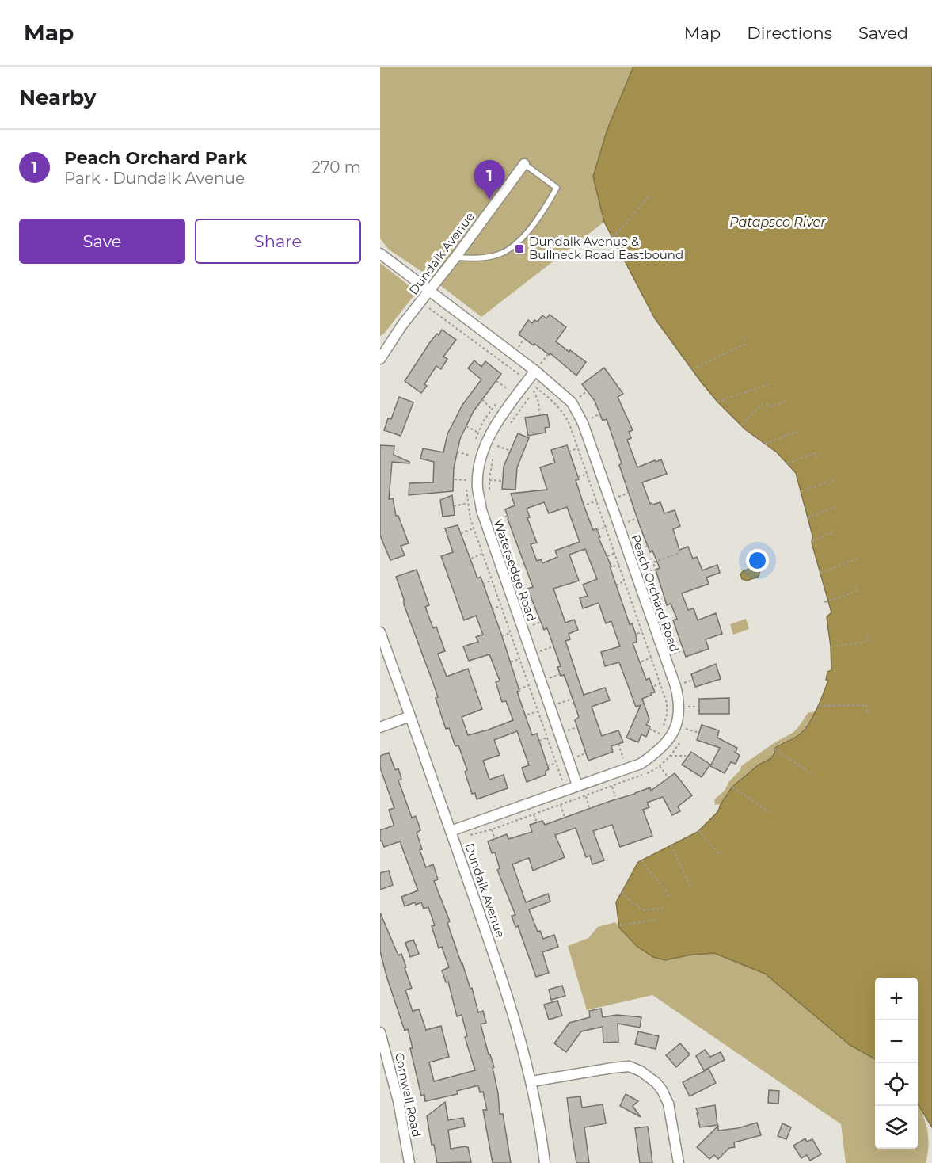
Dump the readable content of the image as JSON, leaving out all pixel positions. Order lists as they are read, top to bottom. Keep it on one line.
{"streets":{"street":["Dundalk Avenue","Watersedge Road","Peach Orchard Road","Cornwall Road"]},"crossings":[["Dundalk Avenue","Peach Orchard Road"],["Watersedge Road","Peach Orchard Road"]],"water":["Patapsco River"],"places":{"transit":["Dundalk Avenue & Bullneck Road Eastbound"]},"page":{"header":"Map","nav":["Map","Directions","Saved"],"heading":"Nearby","list":[{"mark":"1","name":"Peach Orchard Park","note":"Park · Dundalk Avenue","value":"270 m"}],"pins":"1","buttons":["Save","Share"],"map_buttons":["+","−"]}}
